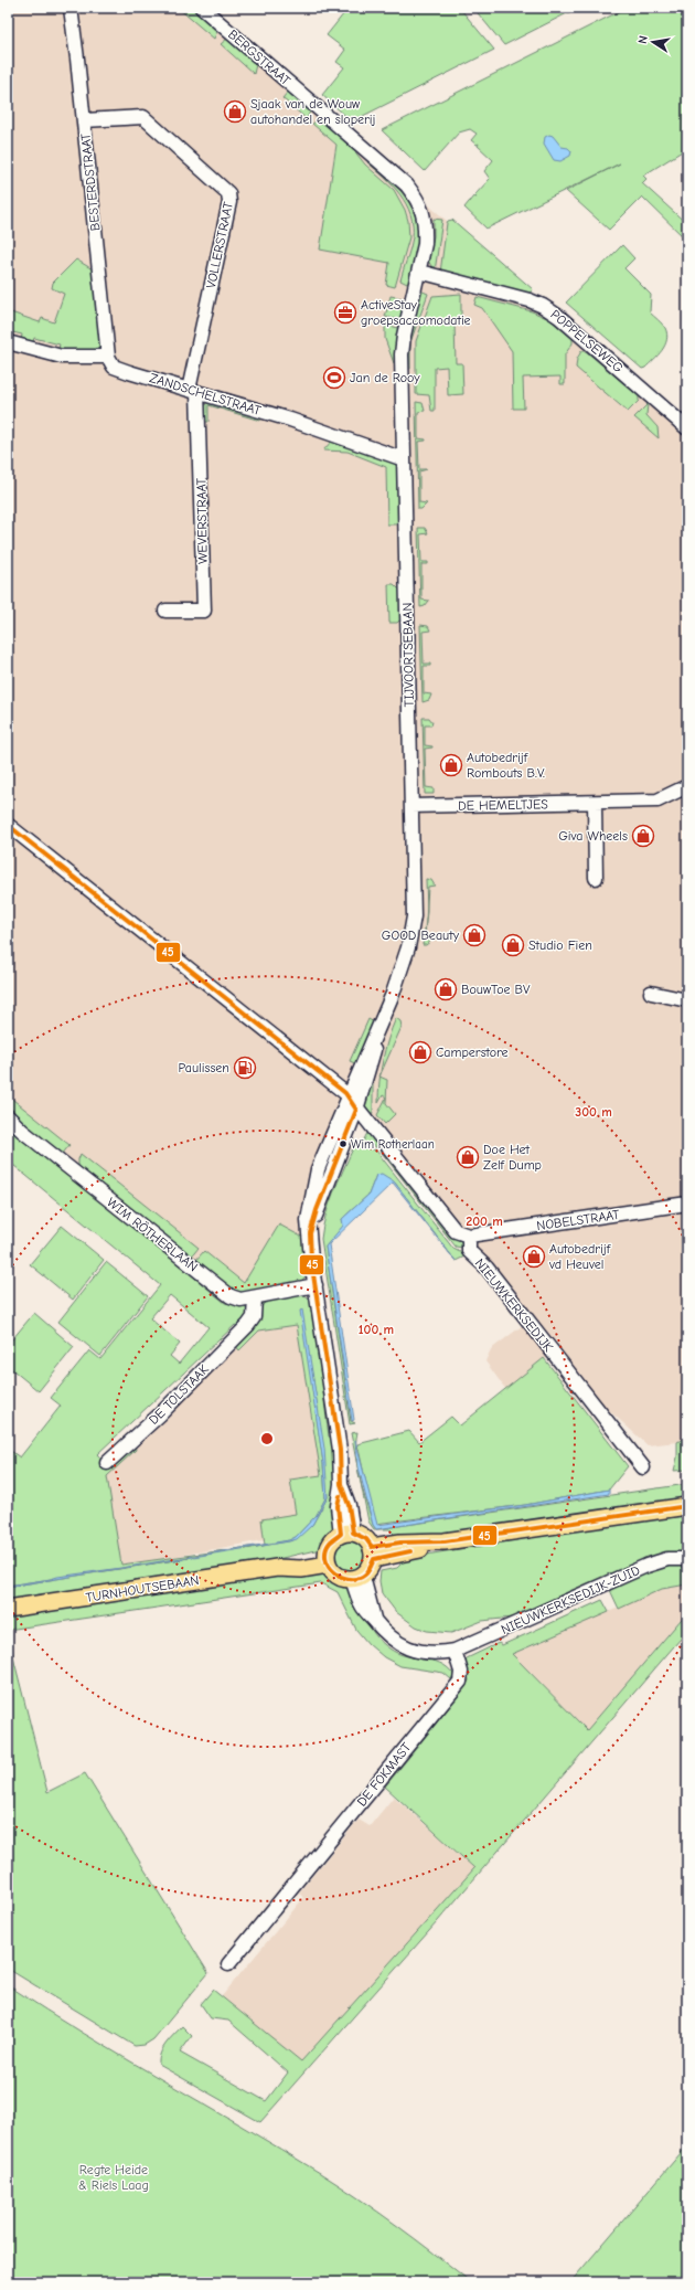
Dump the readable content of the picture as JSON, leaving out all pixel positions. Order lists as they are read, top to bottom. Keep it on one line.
{"streets":{"main road":["TURNHOUTSEBAAN"],"street":["BERGSTRAAT","BESTERDSTRAAT","VOLLERSTRAAT","POPPELSEWEG","ZANDSCHELSTRAAT","WEVERSTRAAT","TIJVOORTSEBAAN","DE HEMELTJES","NOBELSTRAAT","WIM RÖTHERLAAN","NIEUWKERKSEDIJK","DE TOLSTAAK","NIEUWKERKSEDIJK-ZUID","DE FOKMAST"]},"crossings":[["BERGSTRAAT","POPPELSEWEG"],["BERGSTRAAT","TIJVOORTSEBAAN"],["BESTERDSTRAAT","VOLLERSTRAAT"],["BESTERDSTRAAT","ZANDSCHELSTRAAT"],["VOLLERSTRAAT","ZANDSCHELSTRAAT"],["VOLLERSTRAAT","WEVERSTRAAT"],["POPPELSEWEG","TIJVOORTSEBAAN"],["ZANDSCHELSTRAAT","WEVERSTRAAT"],["ZANDSCHELSTRAAT","TIJVOORTSEBAAN"],["TIJVOORTSEBAAN","DE HEMELTJES"],["TIJVOORTSEBAAN","WIM RÖTHERLAAN"],["TIJVOORTSEBAAN","TURNHOUTSEBAAN"],["NOBELSTRAAT","NIEUWKERKSEDIJK"],["WIM RÖTHERLAAN","DE TOLSTAAK"],["NIEUWKERKSEDIJK-ZUID","DE FOKMAST"]],"parks":["Regte Heide & Riels Laag"],"places":{"shop":["Sjaak van de Wouw autohandel en sloperij","Autobedrijf Rombouts B.V.","Giva Wheels","GOOD Beauty","Studio Fien","BouwToe BV","Camperstore","Doe Het Zelf Dump","Autobedrijf vd Heuvel"],"office":["ActiveStay groepsaccomodatie"],"sports":["Jan de Rooy"],"fuel station":["Paulissen"],"other":["Wim Rotherlaan"]},"lines":["transit line 45"],"north":"left","rings":["300 m","200 m","100 m"]}
